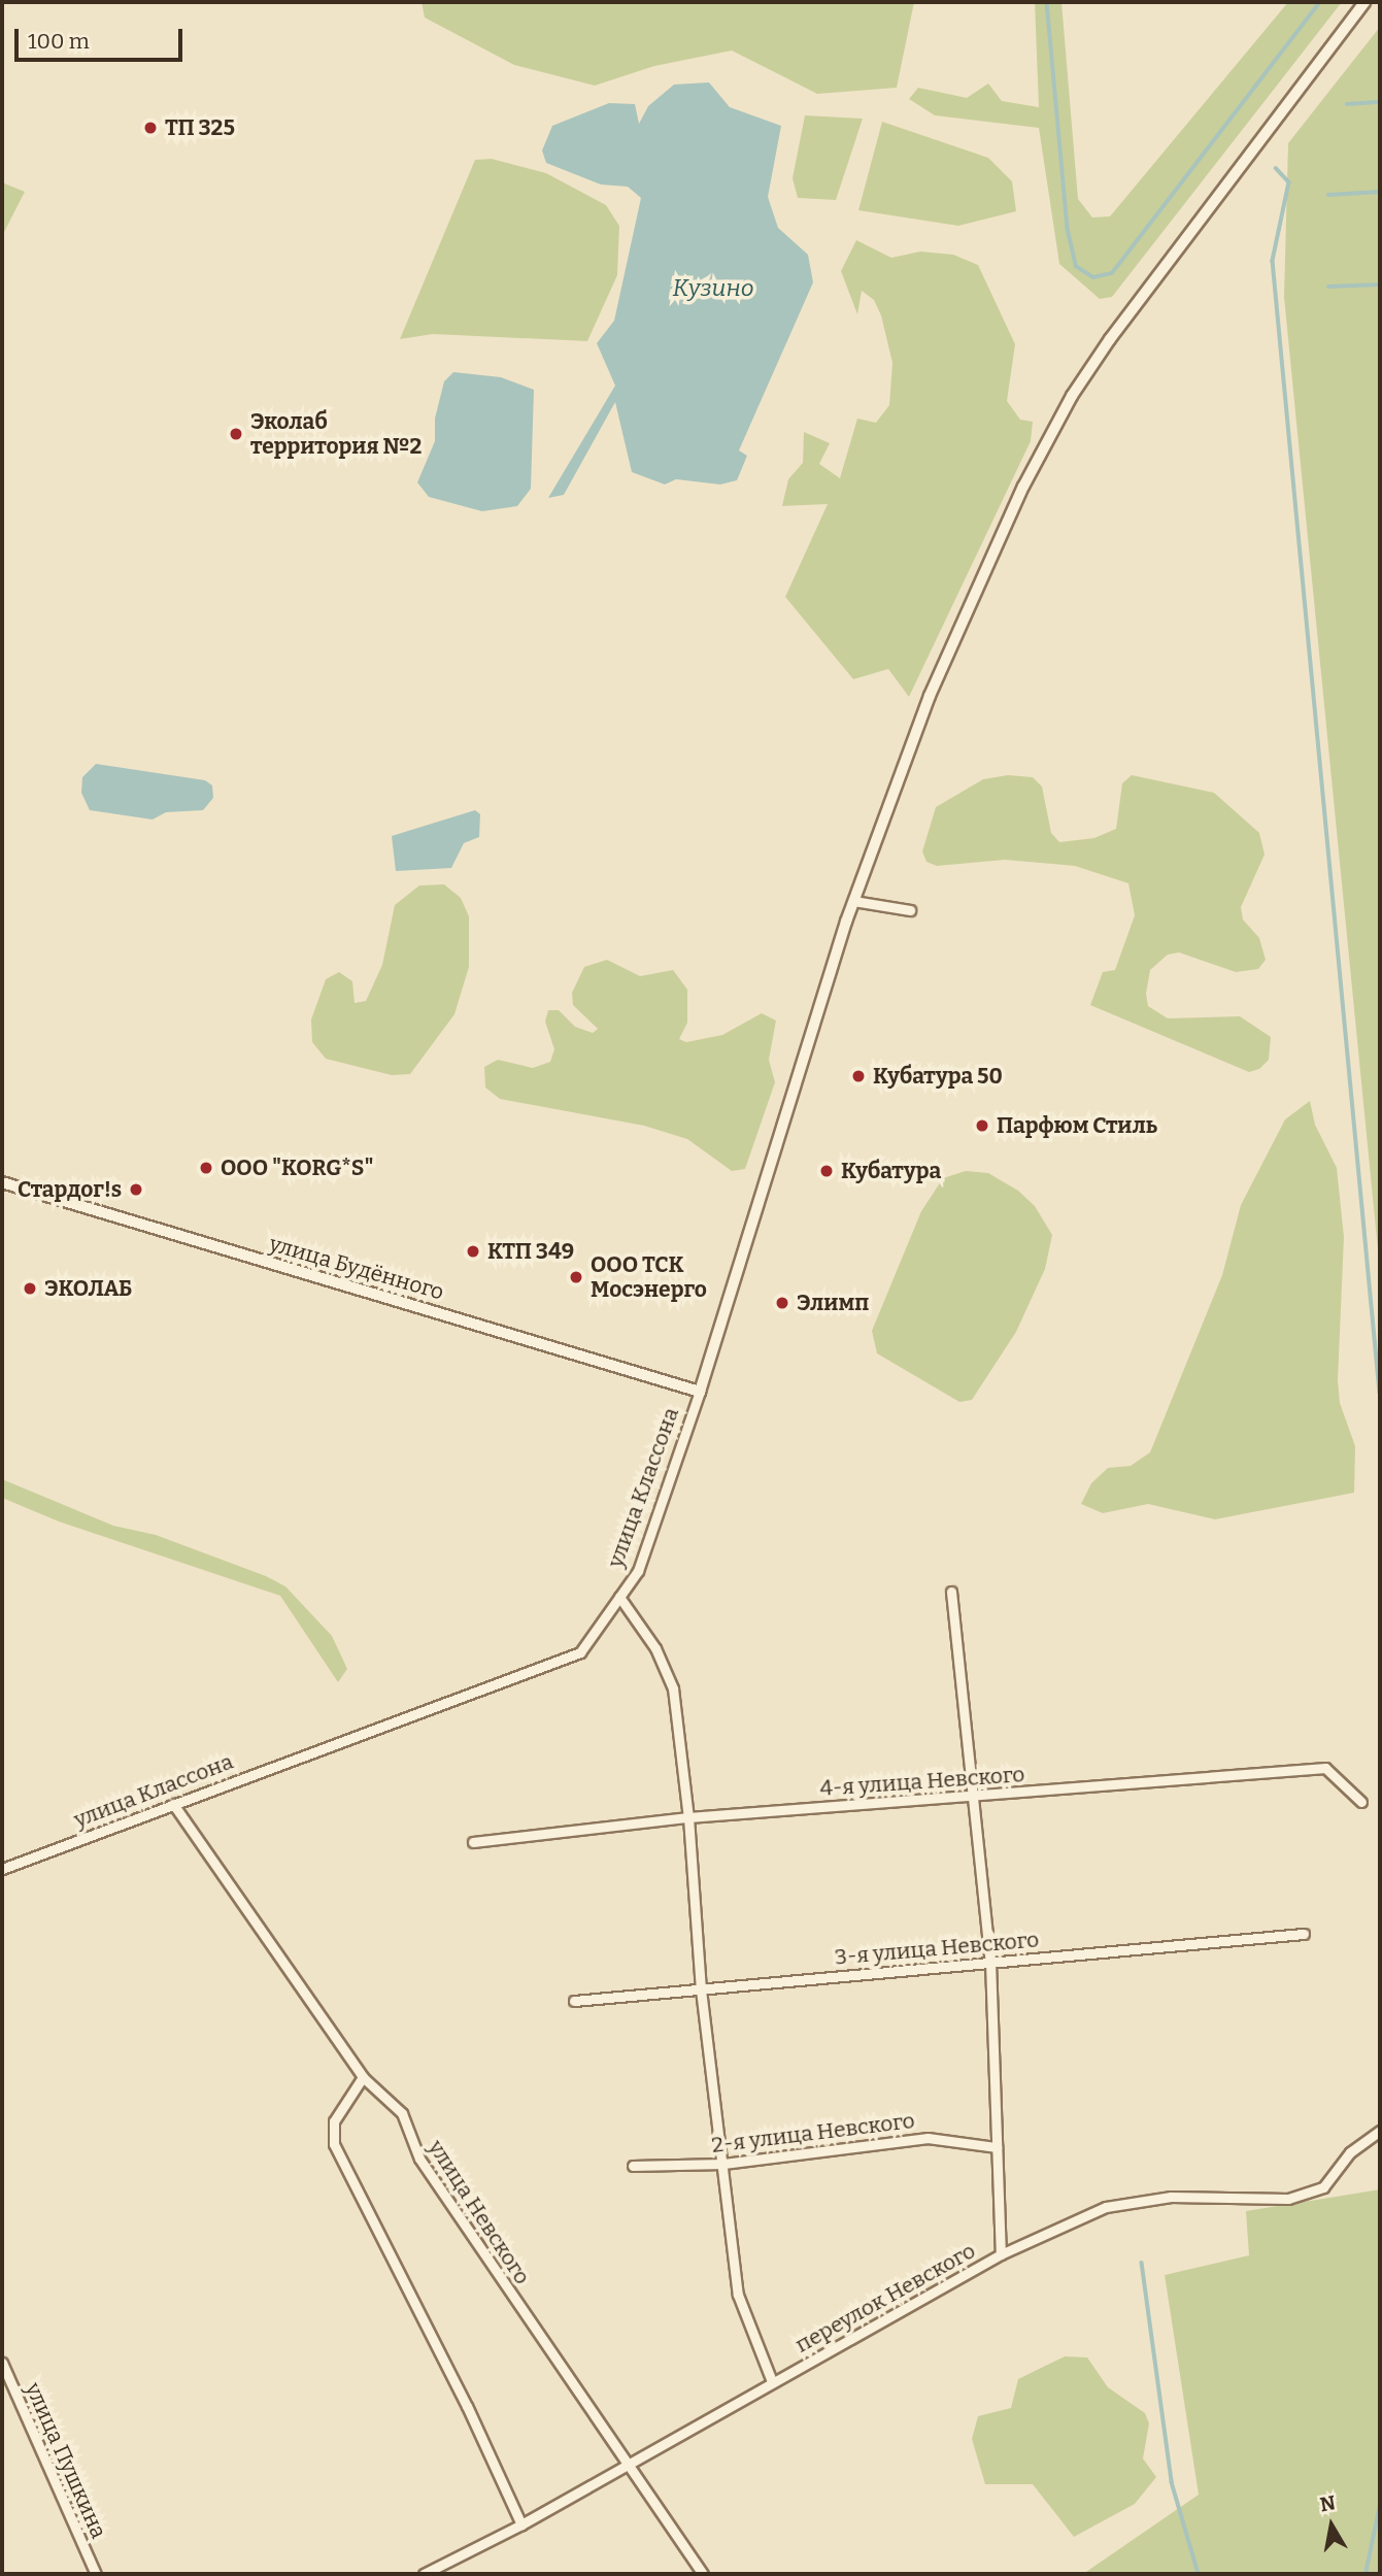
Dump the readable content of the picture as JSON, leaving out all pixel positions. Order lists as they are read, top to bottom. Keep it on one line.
{"streets":{"street":["улица Будённого","улица Классона","4-я улица Невского","3-я улица Невского","2-я улица Невского","улица Невского","переулок Невского","улица Пушкина"]},"crossings":[["улица Будённого","улица Классона"],["улица Классона","улица Невского"],["улица Невского","переулок Невского"]],"water":["Кузино"],"places":["ТП 325","Эколаб территория №2","Кубатура 50","Парфюм Стиль","ООО \"KORG*S\"","Кубатура","Стардог!s","КТП 349","ООО ТСК Мосэнерго","ЭКОЛАБ","Элимп"],"scale_bar":"100 m","north":"top"}
